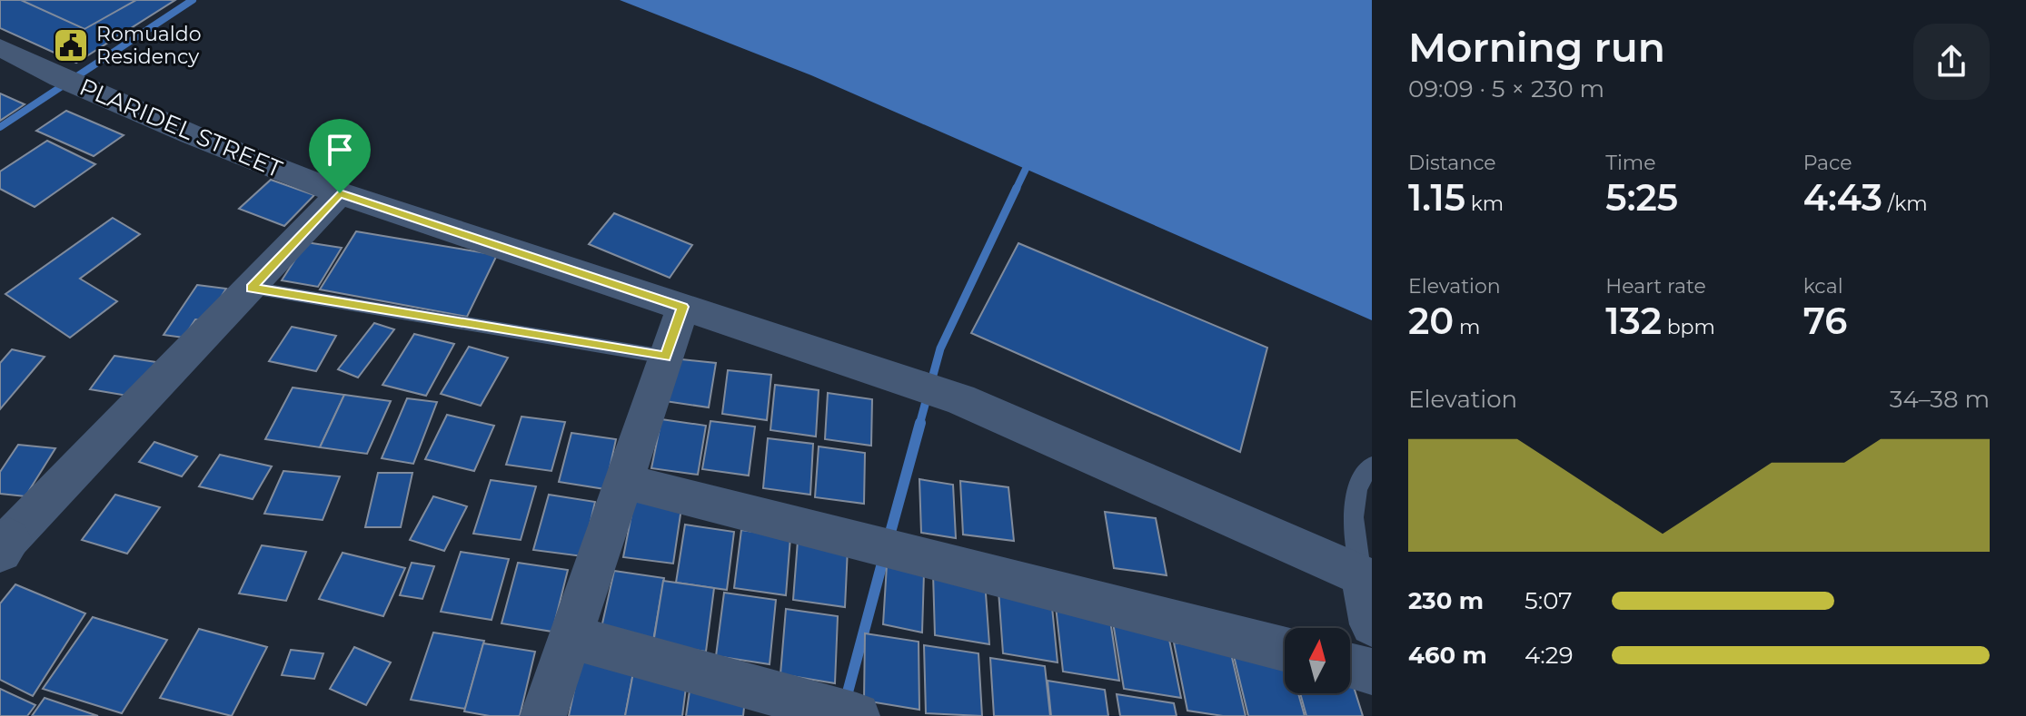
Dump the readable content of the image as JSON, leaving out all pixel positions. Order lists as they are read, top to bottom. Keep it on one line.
{"streets":{"street":["PLARIDEL STREET"]},"places":{"public building":["Romualdo Residency"]},"north":"top","page":{"heading":["Morning run","09:09 · 5 × 230 m"],"stats":[["Distance","1.15 km"],["Time","5:25"],["Pace","4:43 /km"],["Elevation","20 m"],["Heart rate","132 bpm"],["kcal","76"]],"chart":["Elevation","34–38 m"],"list":[{"name":"230 m","note":"5:07"},{"name":"460 m","note":"4:29"}]}}
